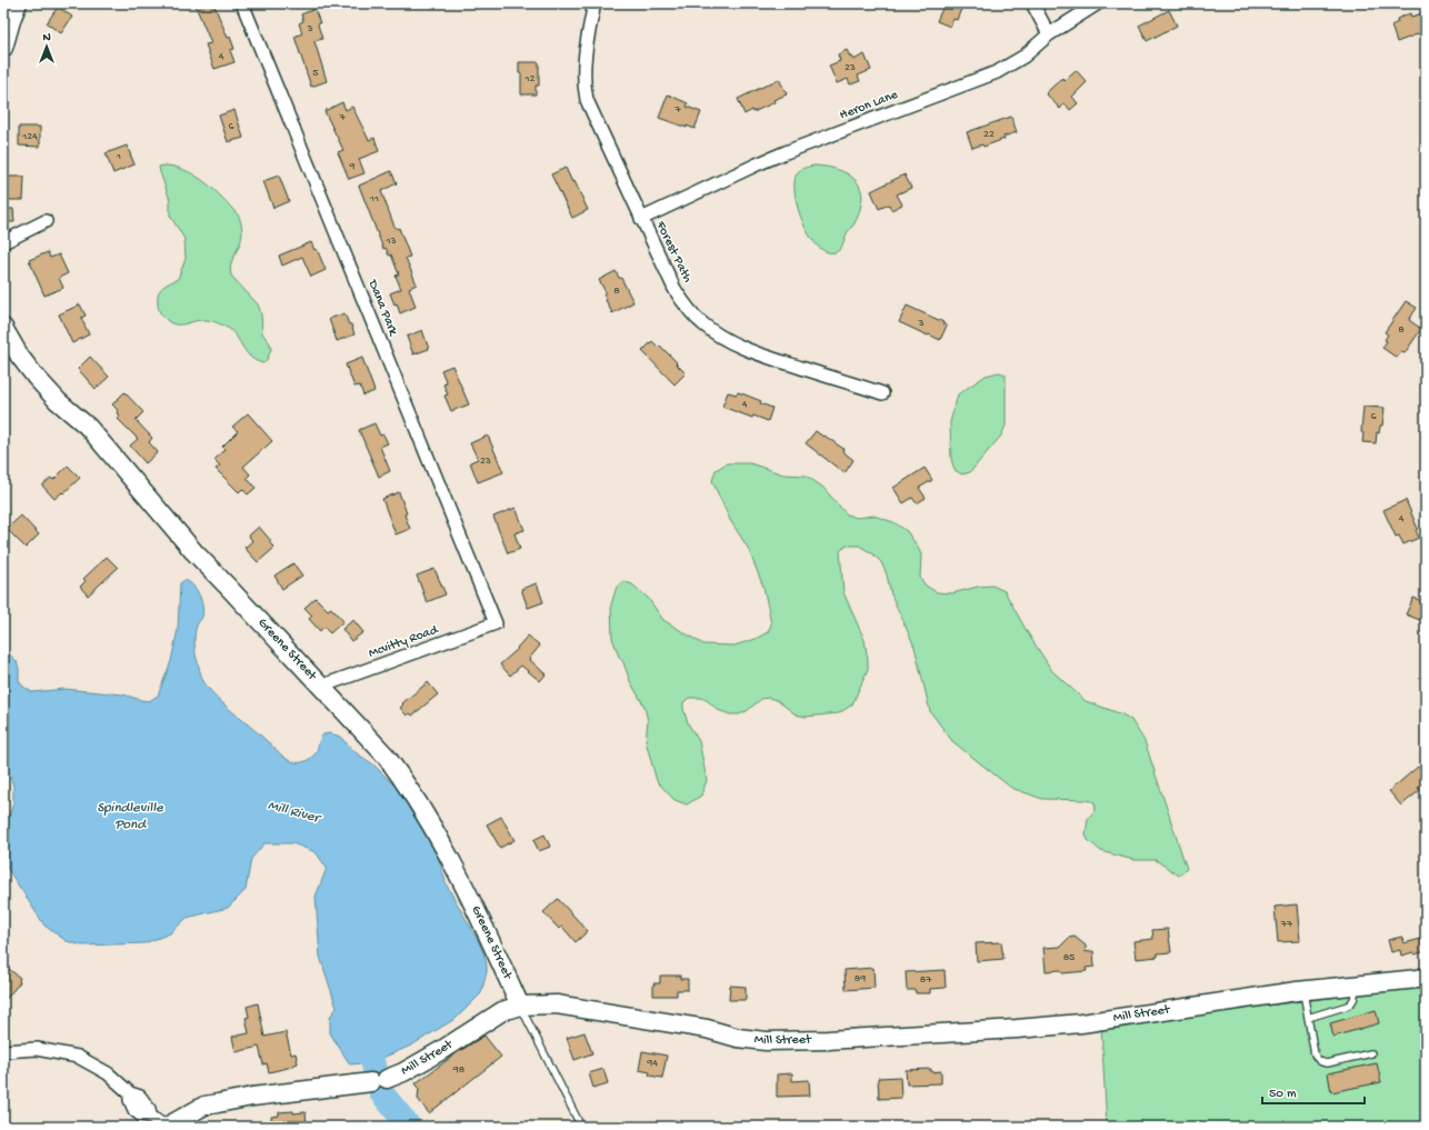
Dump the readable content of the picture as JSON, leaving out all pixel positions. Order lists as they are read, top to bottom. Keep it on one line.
{"streets":{"street":["Heron Lane","Forest Path","Dana Park","Mcvitty Road","Greene Street","Mill Street"]},"crossings":[["Heron Lane","Forest Path"],["Dana Park","Mcvitty Road"],["Mcvitty Road","Greene Street"],["Greene Street","Mill Street"]],"water":["Spindleville Pond","Mill River"],"house_numbers":["3","4","23","5","12","7","7","6","22","124","1","9","11","13","8","3","8","4","6","23","4","77","85","89","87","94","98"],"scale_bar":"50 m","north":"top"}
